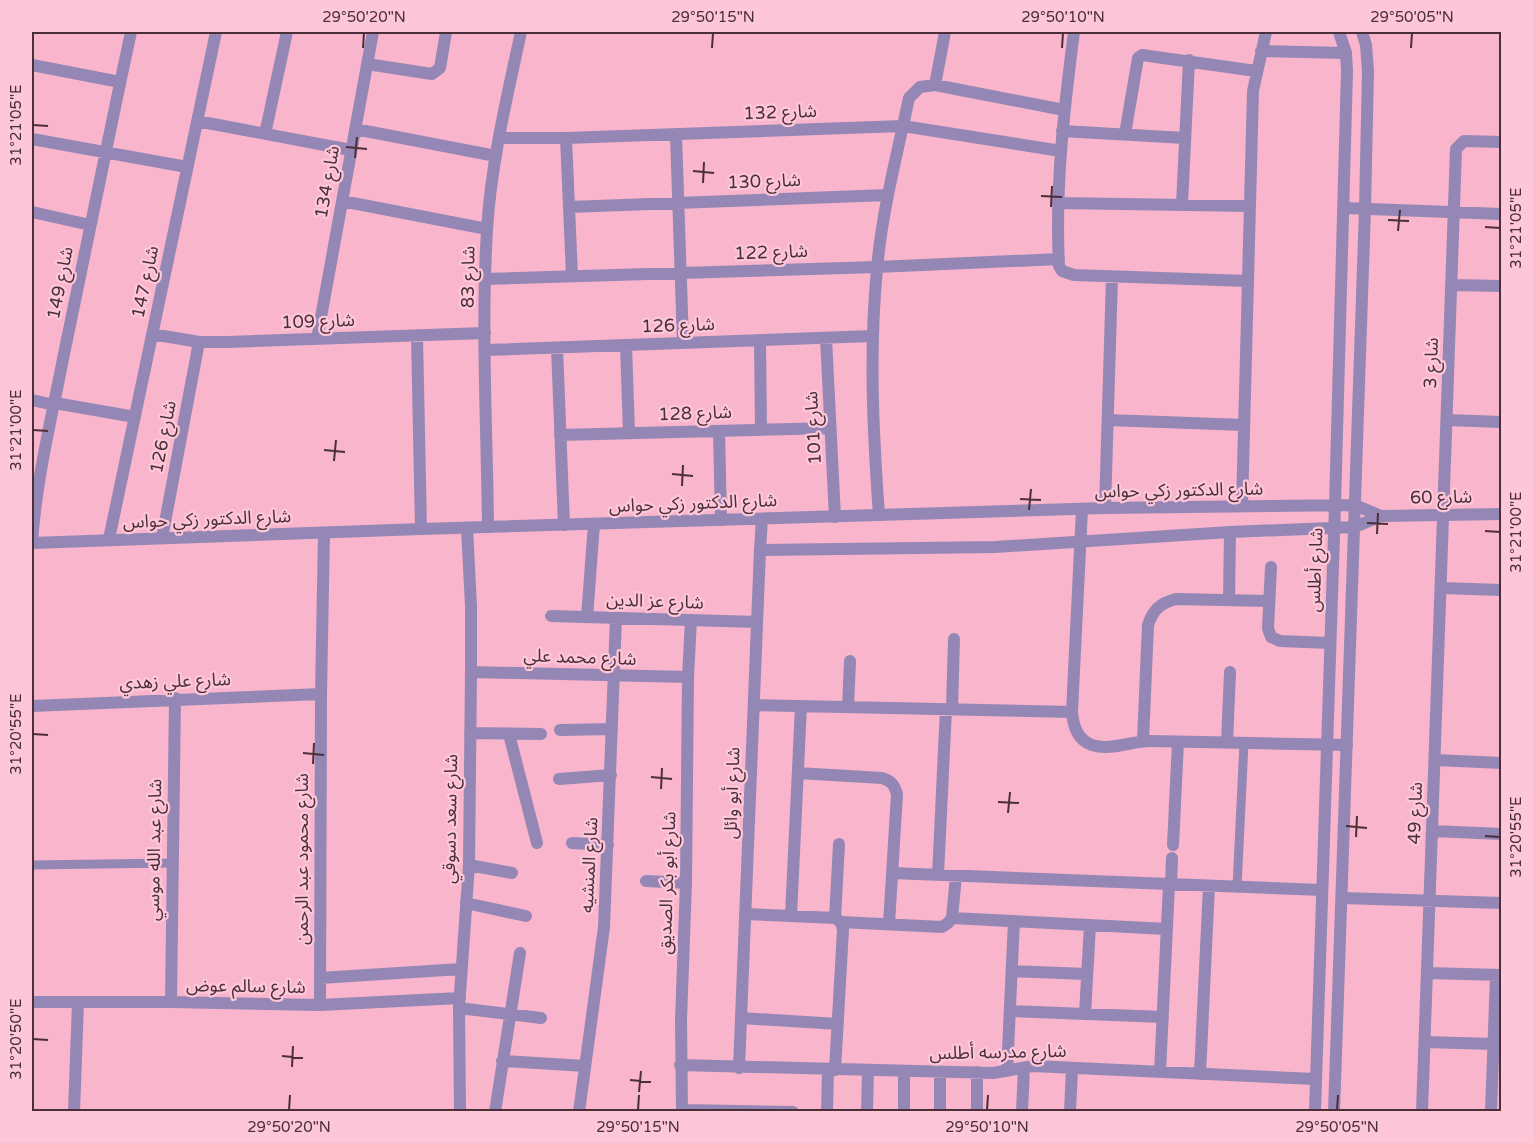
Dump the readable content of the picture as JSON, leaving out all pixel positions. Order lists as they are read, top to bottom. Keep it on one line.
{"streets":{"street":["شارع 132","شارع 130","شارع 134","شارع 122","شارع 83","شارع 147","شارع 149","شارع 109","شارع 126","شارع 3","شارع 128","شارع 101","شارع الدكتور زكي حواس","شارع 60","شارع أطلس","شارع عز الدين","شارع محمد علي","شارع علي زهدي","شارع أبو وائل","شارع 49","شارع سعد دسوقي","شارع عبد الله موسي","شارع محمود عبد الرحمن","شارع المنشيه","شارع أبو بكر الصديق","شارع سالم عوض","شارع مدرسه أطلس"]},"crossings":[["شارع 132","شارع 83"],["شارع 134","شارع 109"],["شارع 122","شارع 83"],["شارع 83","شارع 109"],["شارع 83","شارع 126"],["شارع 83","شارع الدكتور زكي حواس"],["شارع 147","شارع 109"],["شارع 147","شارع الدكتور زكي حواس"],["شارع 149","شارع الدكتور زكي حواس"],["شارع 109","شارع 126"],["شارع 126","شارع 101"],["شارع 126","شارع الدكتور زكي حواس"],["شارع 3","شارع 60"],["شارع 3","شارع 49"],["شارع 128","شارع 101"],["شارع 101","شارع الدكتور زكي حواس"],["شارع الدكتور زكي حواس","شارع 60"],["شارع الدكتور زكي حواس","شارع أطلس"],["شارع الدكتور زكي حواس","شارع أبو وائل"],["شارع الدكتور زكي حواس","شارع سعد دسوقي"],["شارع الدكتور زكي حواس","شارع محمود عبد الرحمن"],["شارع 60","شارع 49"],["شارع أطلس","شارع مدرسه أطلس"],["شارع عز الدين","شارع أبو وائل"],["شارع عز الدين","شارع المنشيه"],["شارع عز الدين","شارع أبو بكر الصديق"],["شارع محمد علي","شارع سعد دسوقي"],["شارع محمد علي","شارع المنشيه"],["شارع محمد علي","شارع أبو بكر الصديق"],["شارع علي زهدي","شارع عبد الله موسي"],["شارع علي زهدي","شارع محمود عبد الرحمن"],["شارع أبو وائل","شارع مدرسه أطلس"],["شارع سعد دسوقي","شارع سالم عوض"],["شارع عبد الله موسي","شارع سالم عوض"],["شارع محمود عبد الرحمن","شارع سالم عوض"],["شارع أبو بكر الصديق","شارع مدرسه أطلس"]],"coordinates":["29°50'20\"N","29°50'15\"N","29°50'10\"N","29°50'05\"N","31°21'05\"E","31°21'00\"E","31°20'55\"E","31°20'50\"E"]}
